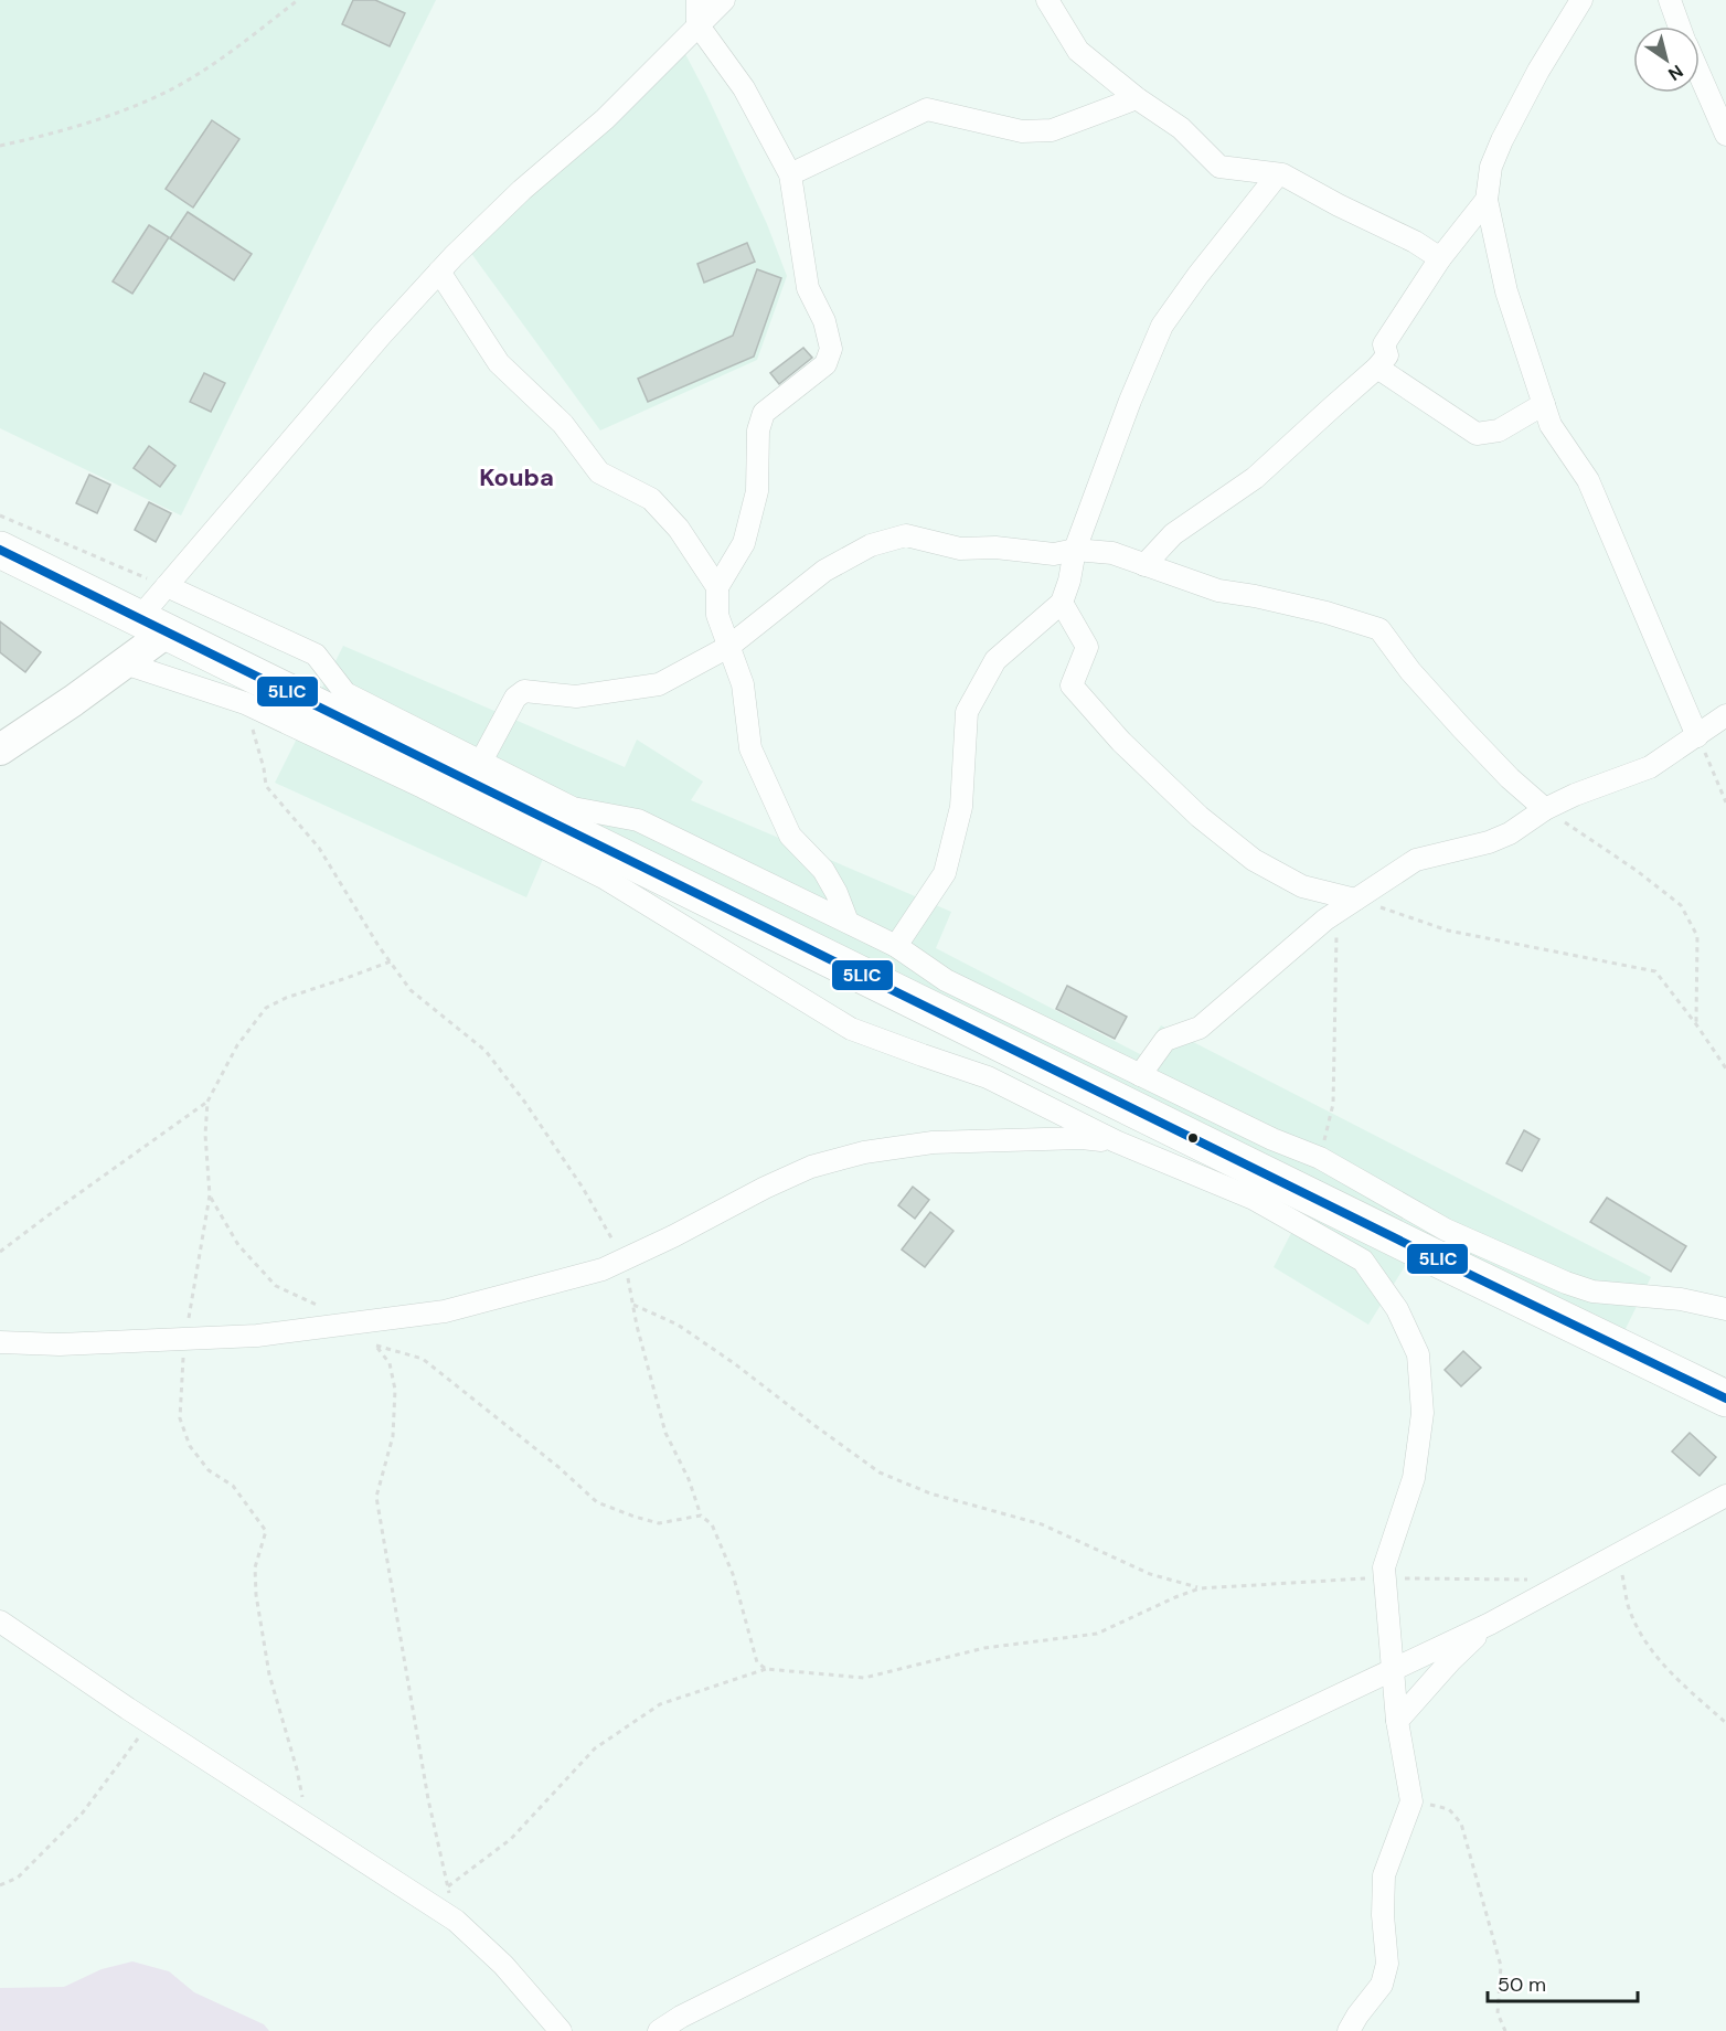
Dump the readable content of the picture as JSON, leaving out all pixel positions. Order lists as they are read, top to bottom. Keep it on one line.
{"districts":["Kouba"],"lines":["transit line 5LIC"],"scale_bar":"50 m","north":"bottom right"}
